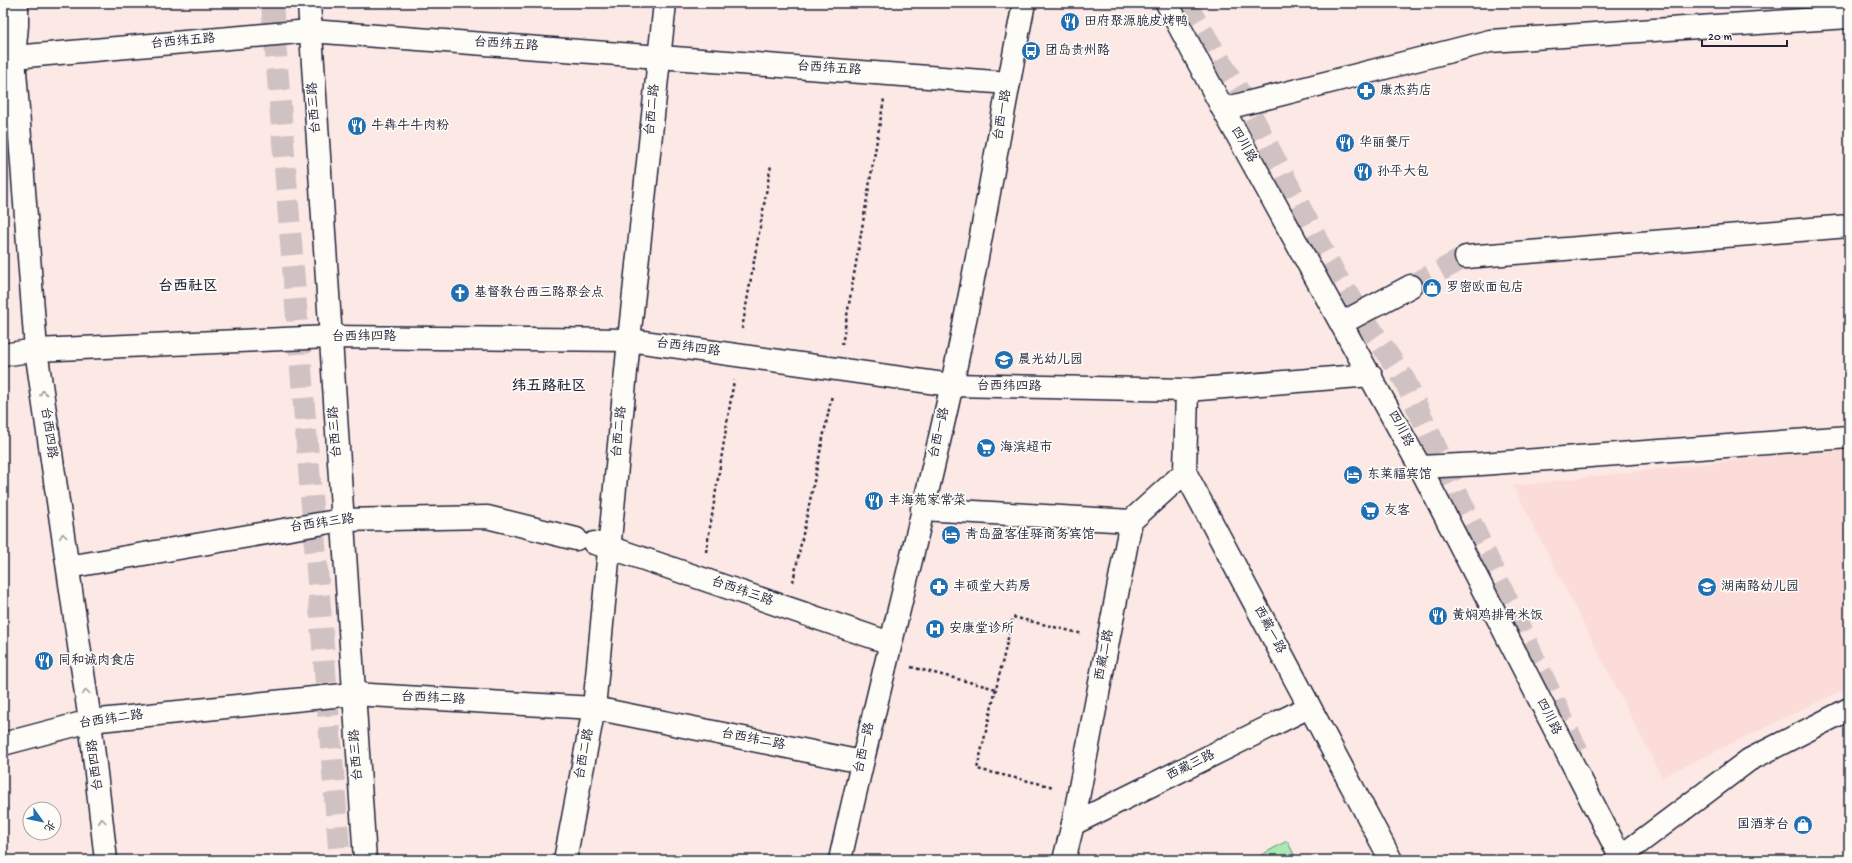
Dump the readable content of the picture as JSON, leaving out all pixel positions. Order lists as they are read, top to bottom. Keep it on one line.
{"streets":{"street":["台西纬五路","台西三路","台西二路","台西一路","四川路","台西纬四路","台西四路","台西纬三路","西藏一路","西藏二路","台西纬二路","西藏三路"]},"crossings":[["台西纬五路","台西三路"],["台西纬五路","台西二路"],["台西纬五路","台西一路"],["台西纬五路","台西四路"],["台西三路","台西纬四路"],["台西三路","台西纬三路"],["台西三路","台西纬二路"],["台西二路","台西纬四路"],["台西二路","台西纬三路"],["台西二路","台西纬二路"],["台西一路","台西纬四路"],["台西一路","台西纬三路"],["台西一路","台西纬二路"],["四川路","台西纬四路"],["台西纬四路","台西四路"],["台西纬四路","西藏一路"],["台西四路","台西纬三路"],["台西四路","台西纬二路"],["西藏一路","西藏三路"],["西藏二路","西藏三路"]],"one_way":["台西四路"],"districts":["台西社区","纬五路社区"],"places":{"restaurant":["田府聚源脆皮烤鸭","牛犇牛牛肉粉","华丽餐厅","孙平大包","丰海苑家常菜","黄焖鸡排骨米饭","同和诚肉食店"],"bus stop":["团岛贵州路"],"pharmacy":["康杰药店","丰硕堂大药房"],"shop":["罗密欧面包店","国酒茅台"],"church":["基督教台西三路聚会点"],"school or university":["晨光幼儿园","湖南路幼儿园"],"supermarket":["海滨超市","友客"],"hotel":["东莱福宾馆","青岛盈客佳驿商务宾馆"],"hospital":["安康堂诊所"]},"scale_bar":"20 m","north":"bottom right"}
